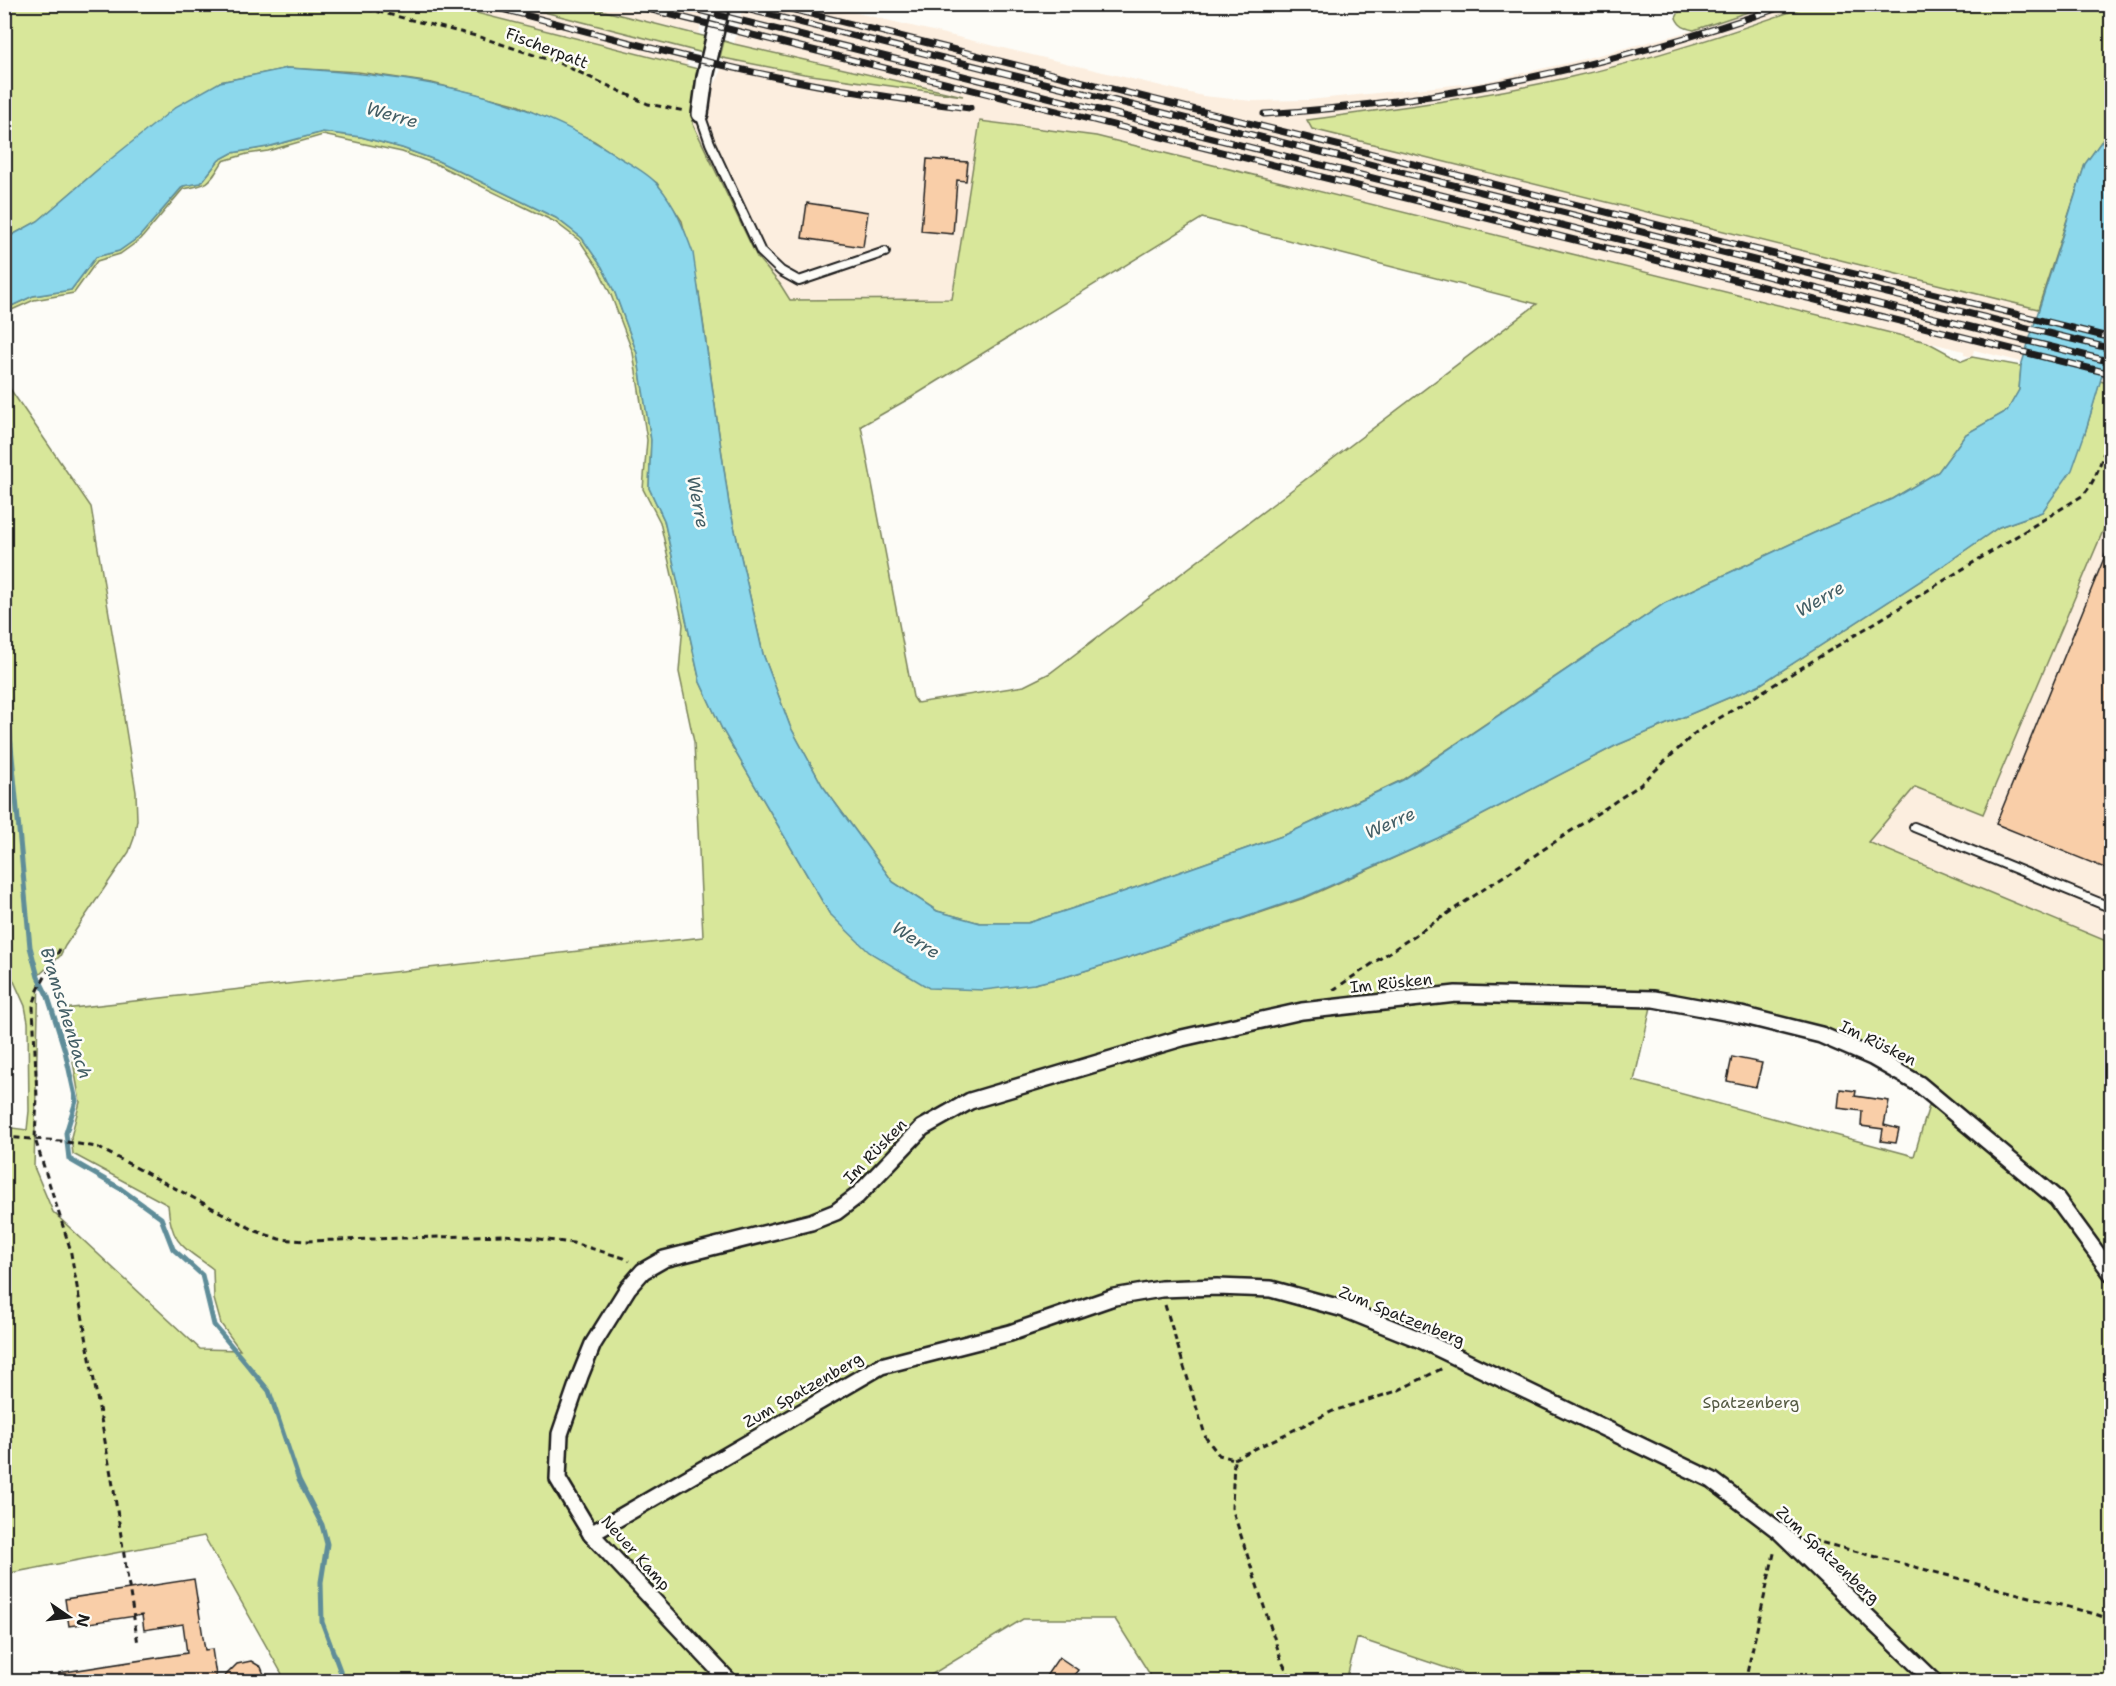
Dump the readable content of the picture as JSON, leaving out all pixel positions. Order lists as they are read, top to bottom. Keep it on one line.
{"streets":{"street":["Im Rüsken","Zum Spatzenberg","Neuer Kamp"],"path":["Fischerpatt"]},"crossings":[["Im Rüsken","Neuer Kamp"],["Zum Spatzenberg","Neuer Kamp"]],"water":["Werre","Bramschenbach"],"parks":["Spatzenberg"],"north":"right"}
